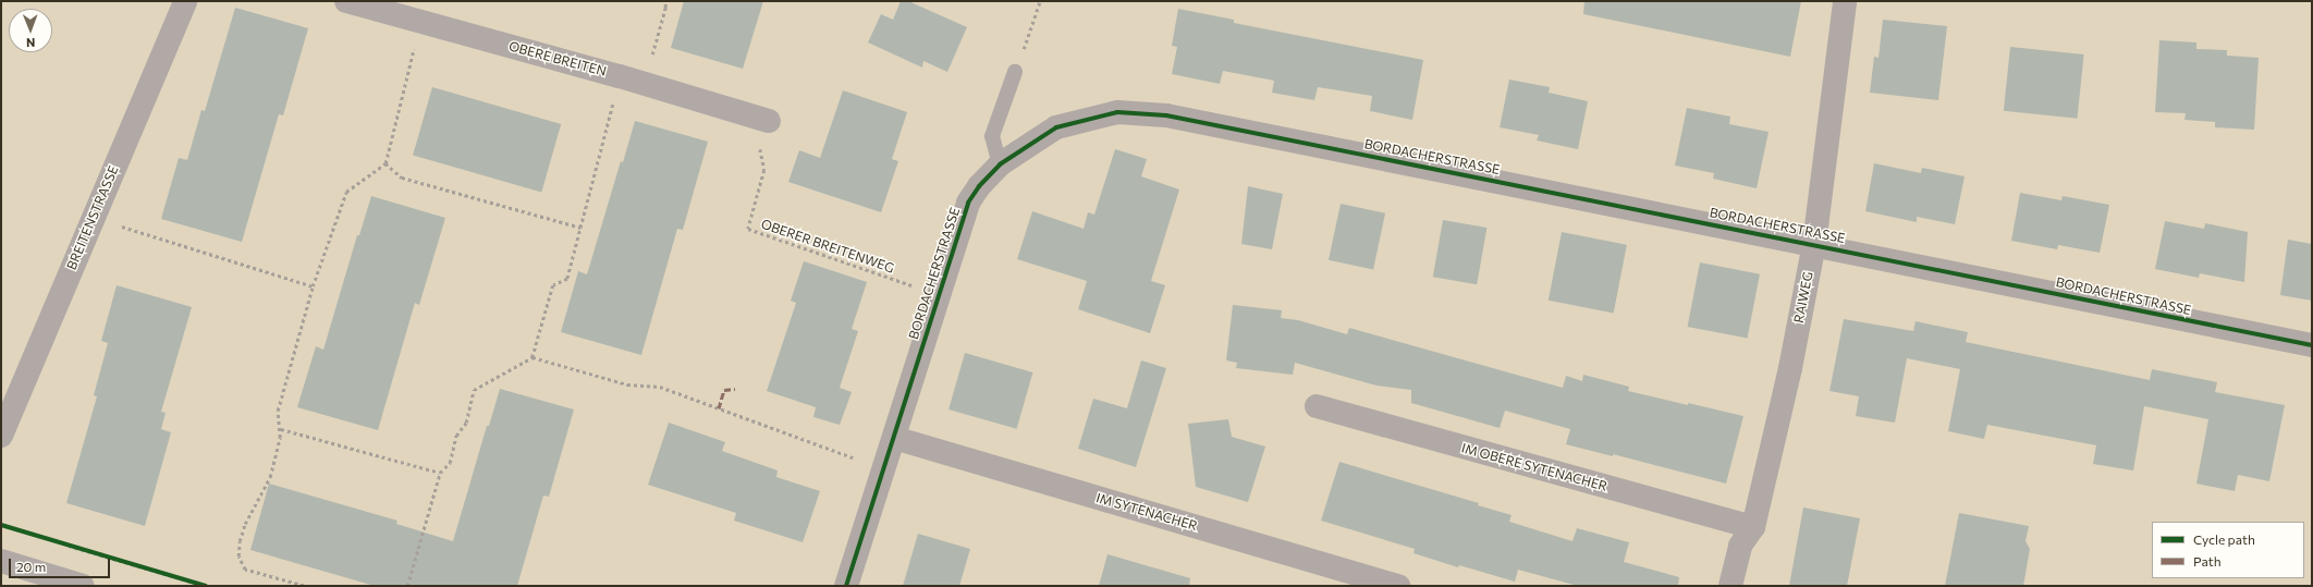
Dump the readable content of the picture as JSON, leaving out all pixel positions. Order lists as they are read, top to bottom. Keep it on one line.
{"streets":{"street":["OBERE BREITEN","BORDACHERSTRASSE","BREITENSTRASSE","RAIWEG","IM OBERE SYTENACHER","IM SYTENACHER"],"path":["OBERER BREITENWEG"]},"crossings":[["OBERE BREITEN","OBERER BREITENWEG"],["BORDACHERSTRASSE","OBERER BREITENWEG"],["BORDACHERSTRASSE","RAIWEG"],["BORDACHERSTRASSE","IM SYTENACHER"],["RAIWEG","IM OBERE SYTENACHER"]],"legend":["Cycle path","Path"],"scale_bar":"20 m","north":"bottom"}
